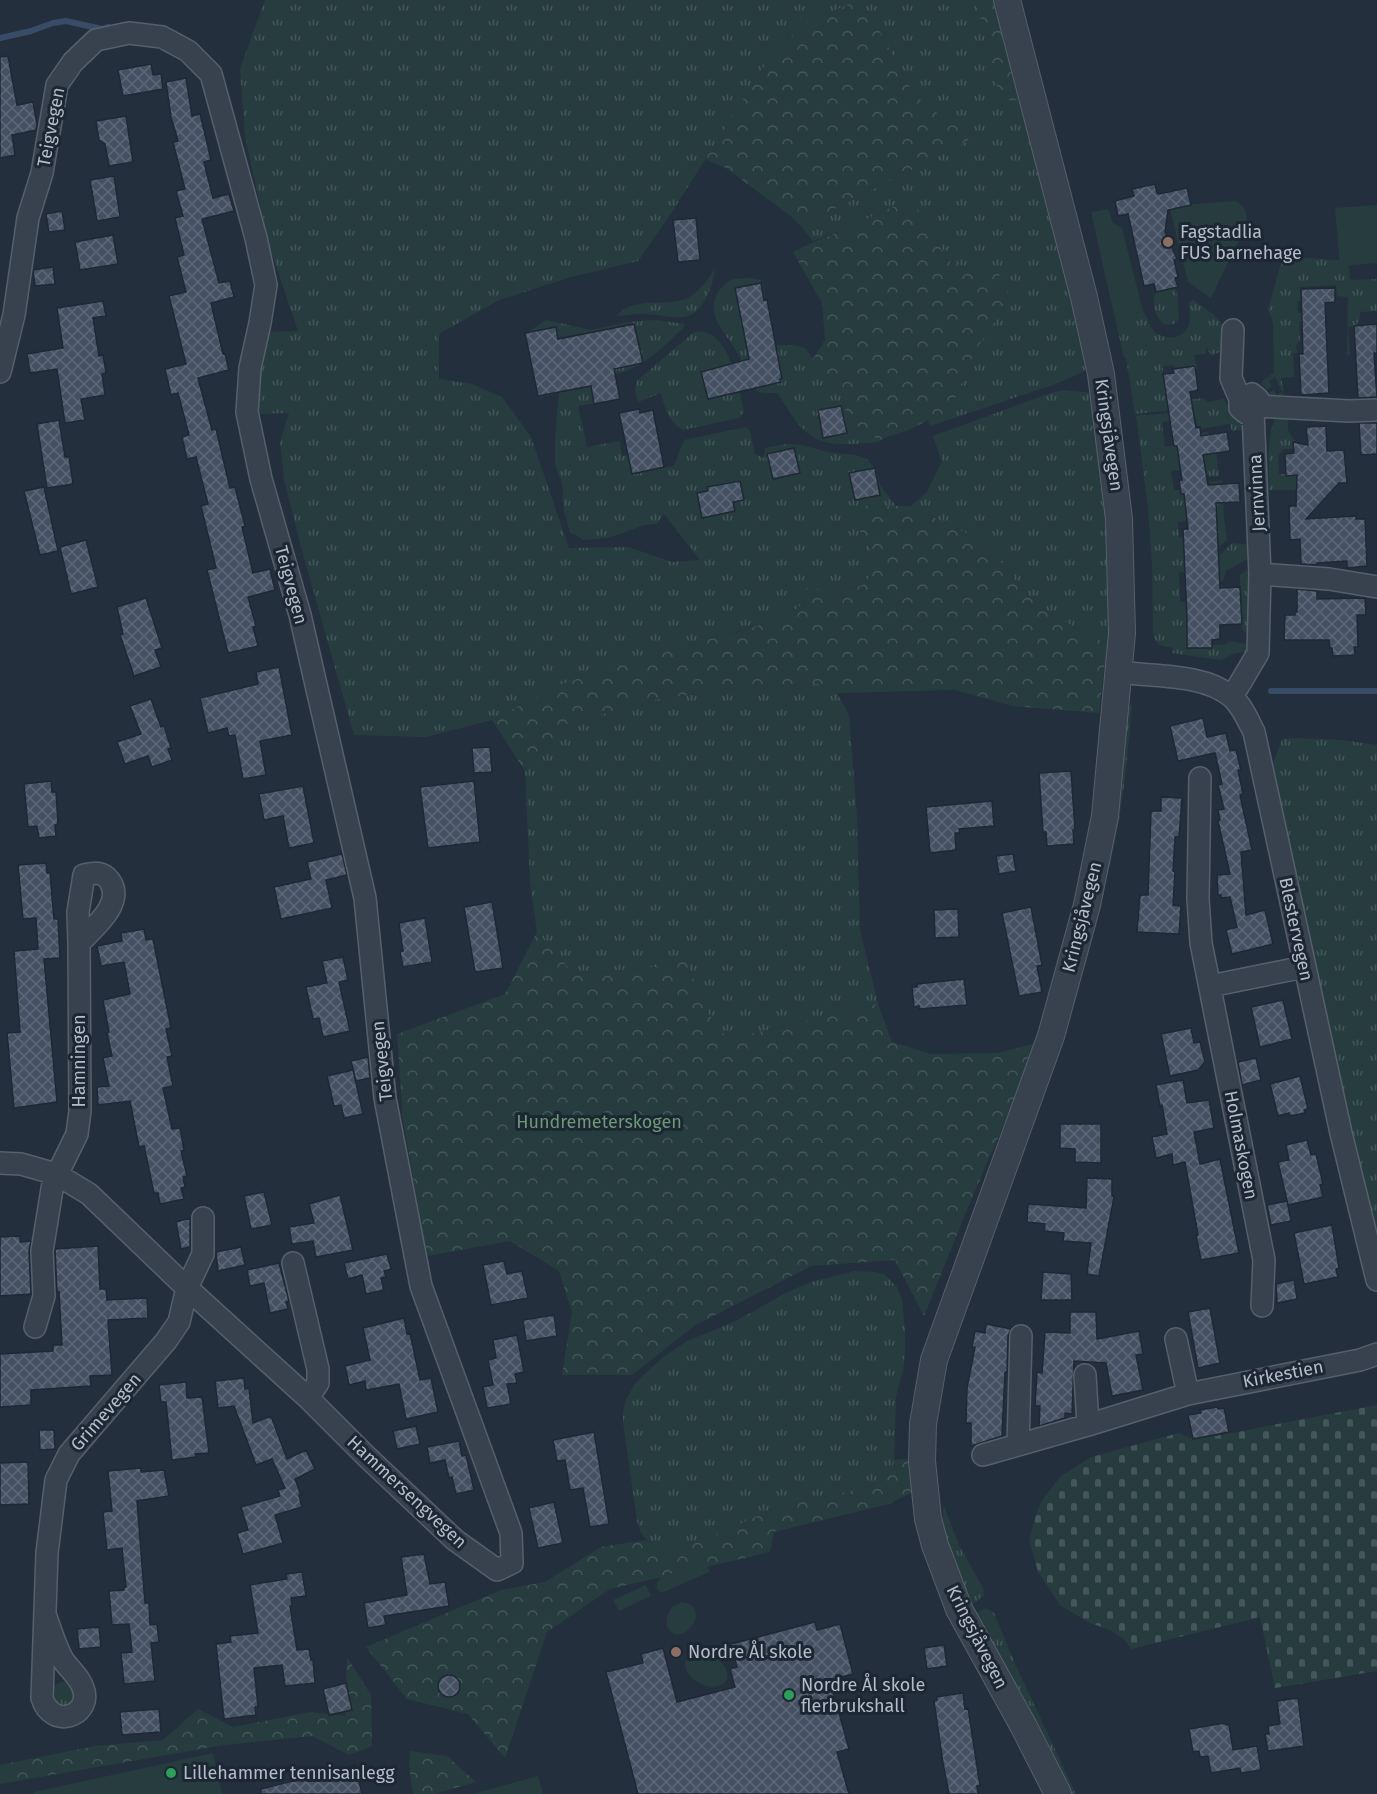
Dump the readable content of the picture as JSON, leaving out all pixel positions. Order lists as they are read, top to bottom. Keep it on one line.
{"streets":{"street":["Teigvegen","Kringsjåvegen","Jernvinna","Blestervegen","Hamningen","Holmaskogen","Kirkestien","Grimevegen","Hammersengvegen"]},"crossings":[["Teigvegen","Hammersengvegen"],["Kringsjåvegen","Blestervegen"],["Jernvinna","Blestervegen"],["Hamningen","Hammersengvegen"],["Grimevegen","Hammersengvegen"]],"parks":["Hundremeterskogen"],"places":["Fagstadlia FUS barnehage","Nordre Ål skole","Nordre Ål skole flerbrukshall","Lillehammer tennisanlegg"]}
